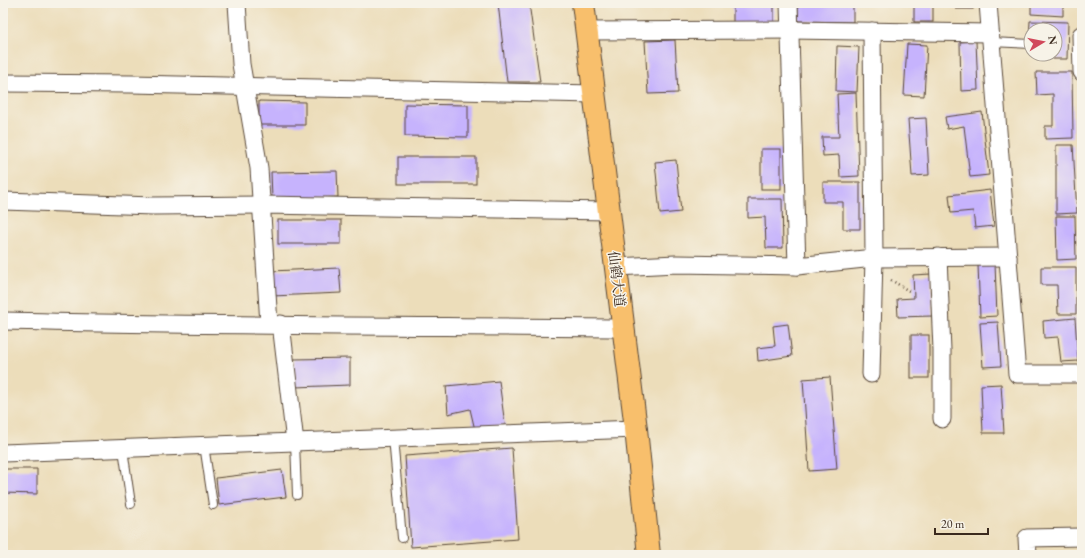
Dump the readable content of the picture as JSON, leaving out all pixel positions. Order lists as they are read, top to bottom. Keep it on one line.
{"streets":{"main road":["仙鹤大道"]},"scale_bar":"20 m","north":"right"}
